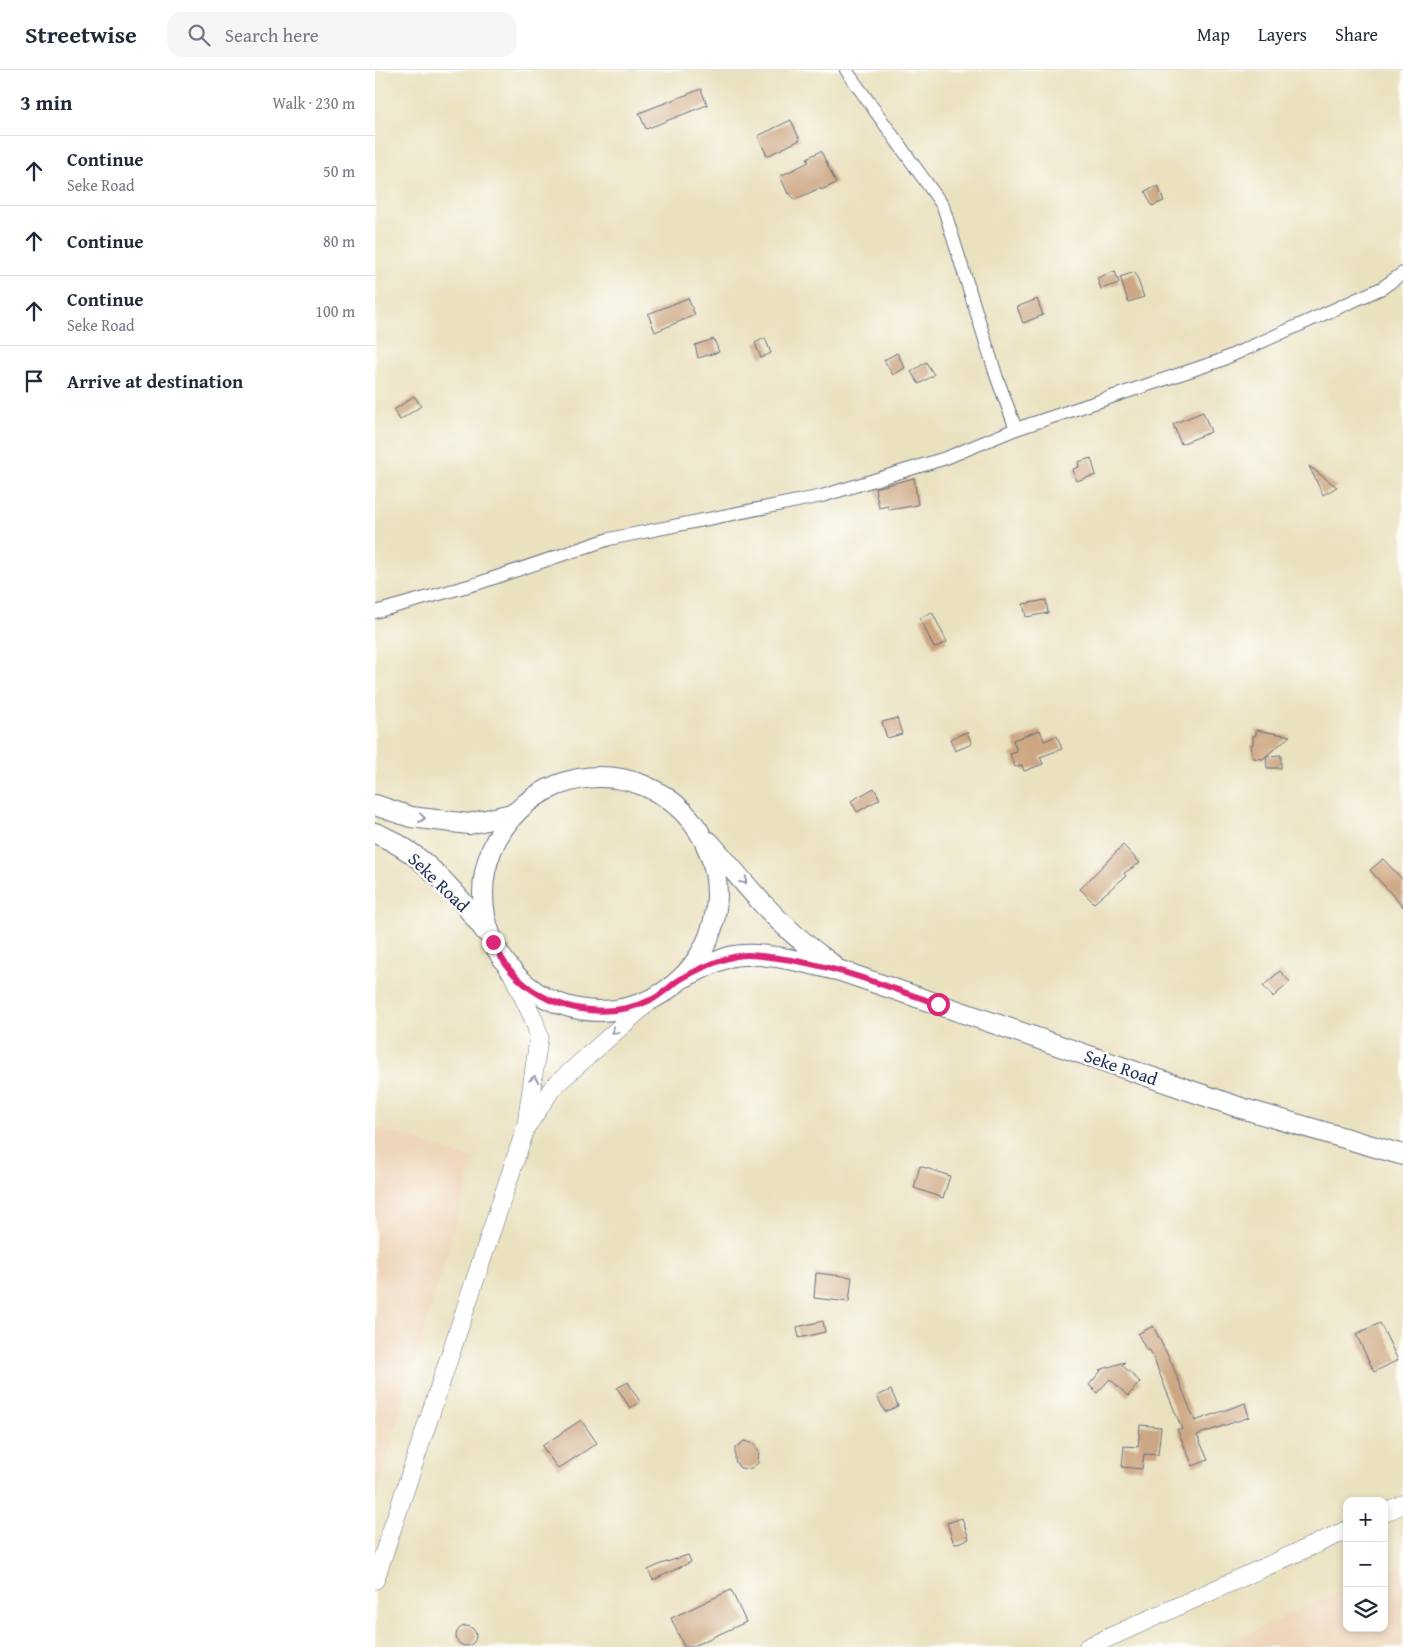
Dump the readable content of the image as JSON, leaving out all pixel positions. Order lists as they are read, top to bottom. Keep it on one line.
{"streets":{"main road":["Seke Road"]},"page":{"header":"Streetwise","search":"Search here","nav":["Map","Layers","Share"],"heading":["3 min","Walk · 230 m"],"list":[["Continue","Seke Road","50 m"],["Continue","80 m"],["Continue","Seke Road","100 m"],"Arrive at destination"],"map_buttons":["+","−"]}}
